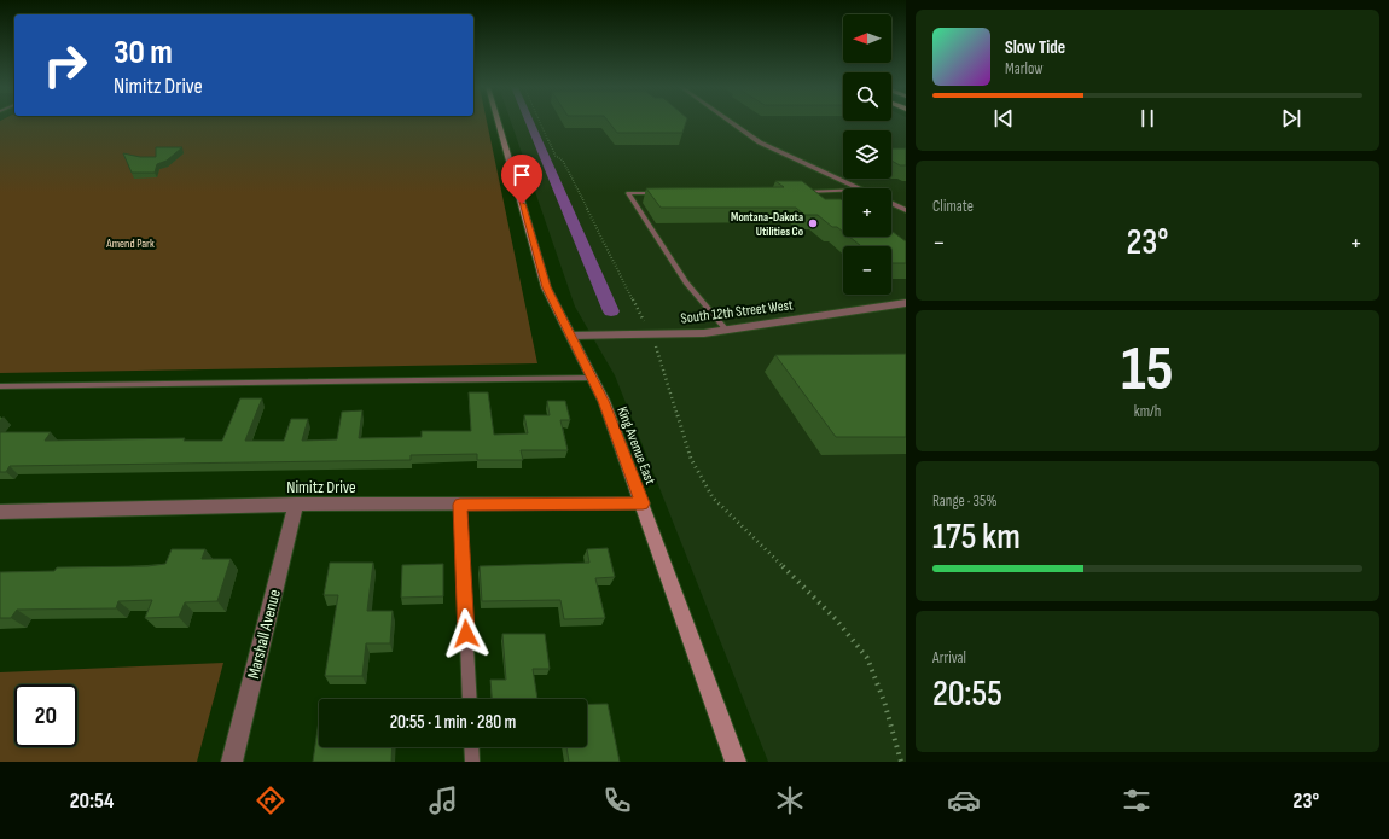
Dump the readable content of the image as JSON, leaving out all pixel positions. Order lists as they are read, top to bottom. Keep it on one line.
{"streets":{"main road":["King Avenue East"],"street":["South 12th Street West","Nimitz Drive","Marshall Avenue"]},"crossings":[["South 12th Street West","King Avenue East"],["King Avenue East","Nimitz Drive"],["Nimitz Drive","Marshall Avenue"]],"parks":["Amend Park"],"places":["Montana-Dakota Utilities Co"],"north":"left","page":{"map_buttons":["+","−"],"turn":["30 m","Nimitz Drive"],"song":["Slow Tide","Marlow"],"tile":["Climate",["15","km/h"],["Range · 35%","175 km"],["Arrival","20:55"]],"heat":["−","23°","+"],"limit":"20","trip":"20:55 · 1 min · 280 m","tabs":["20:54","23°"]}}
